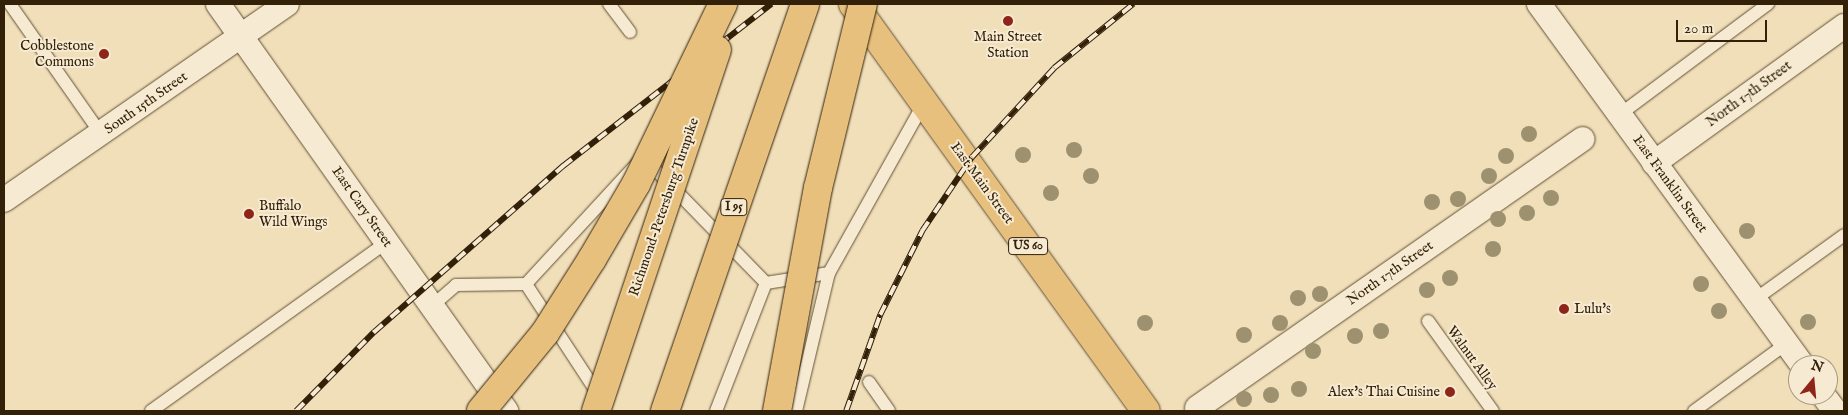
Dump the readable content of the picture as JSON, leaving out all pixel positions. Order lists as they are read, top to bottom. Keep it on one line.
{"streets":{"main road":["East Main Street","Richmond-Petersburg Turnpike","I 95","US 60"],"street":["North 17th Street","South 15th Street","East Franklin Street","East Cary Street"],"lane":["Walnut Alley"]},"crossings":[["North 17th Street","East Franklin Street"],["South 15th Street","East Cary Street"]],"places":["Main Street Station","Cobblestone Commons","Buffalo Wild Wings","Lulu's","Alex's Thai Cuisine"],"scale_bar":"20 m","north":"top"}
